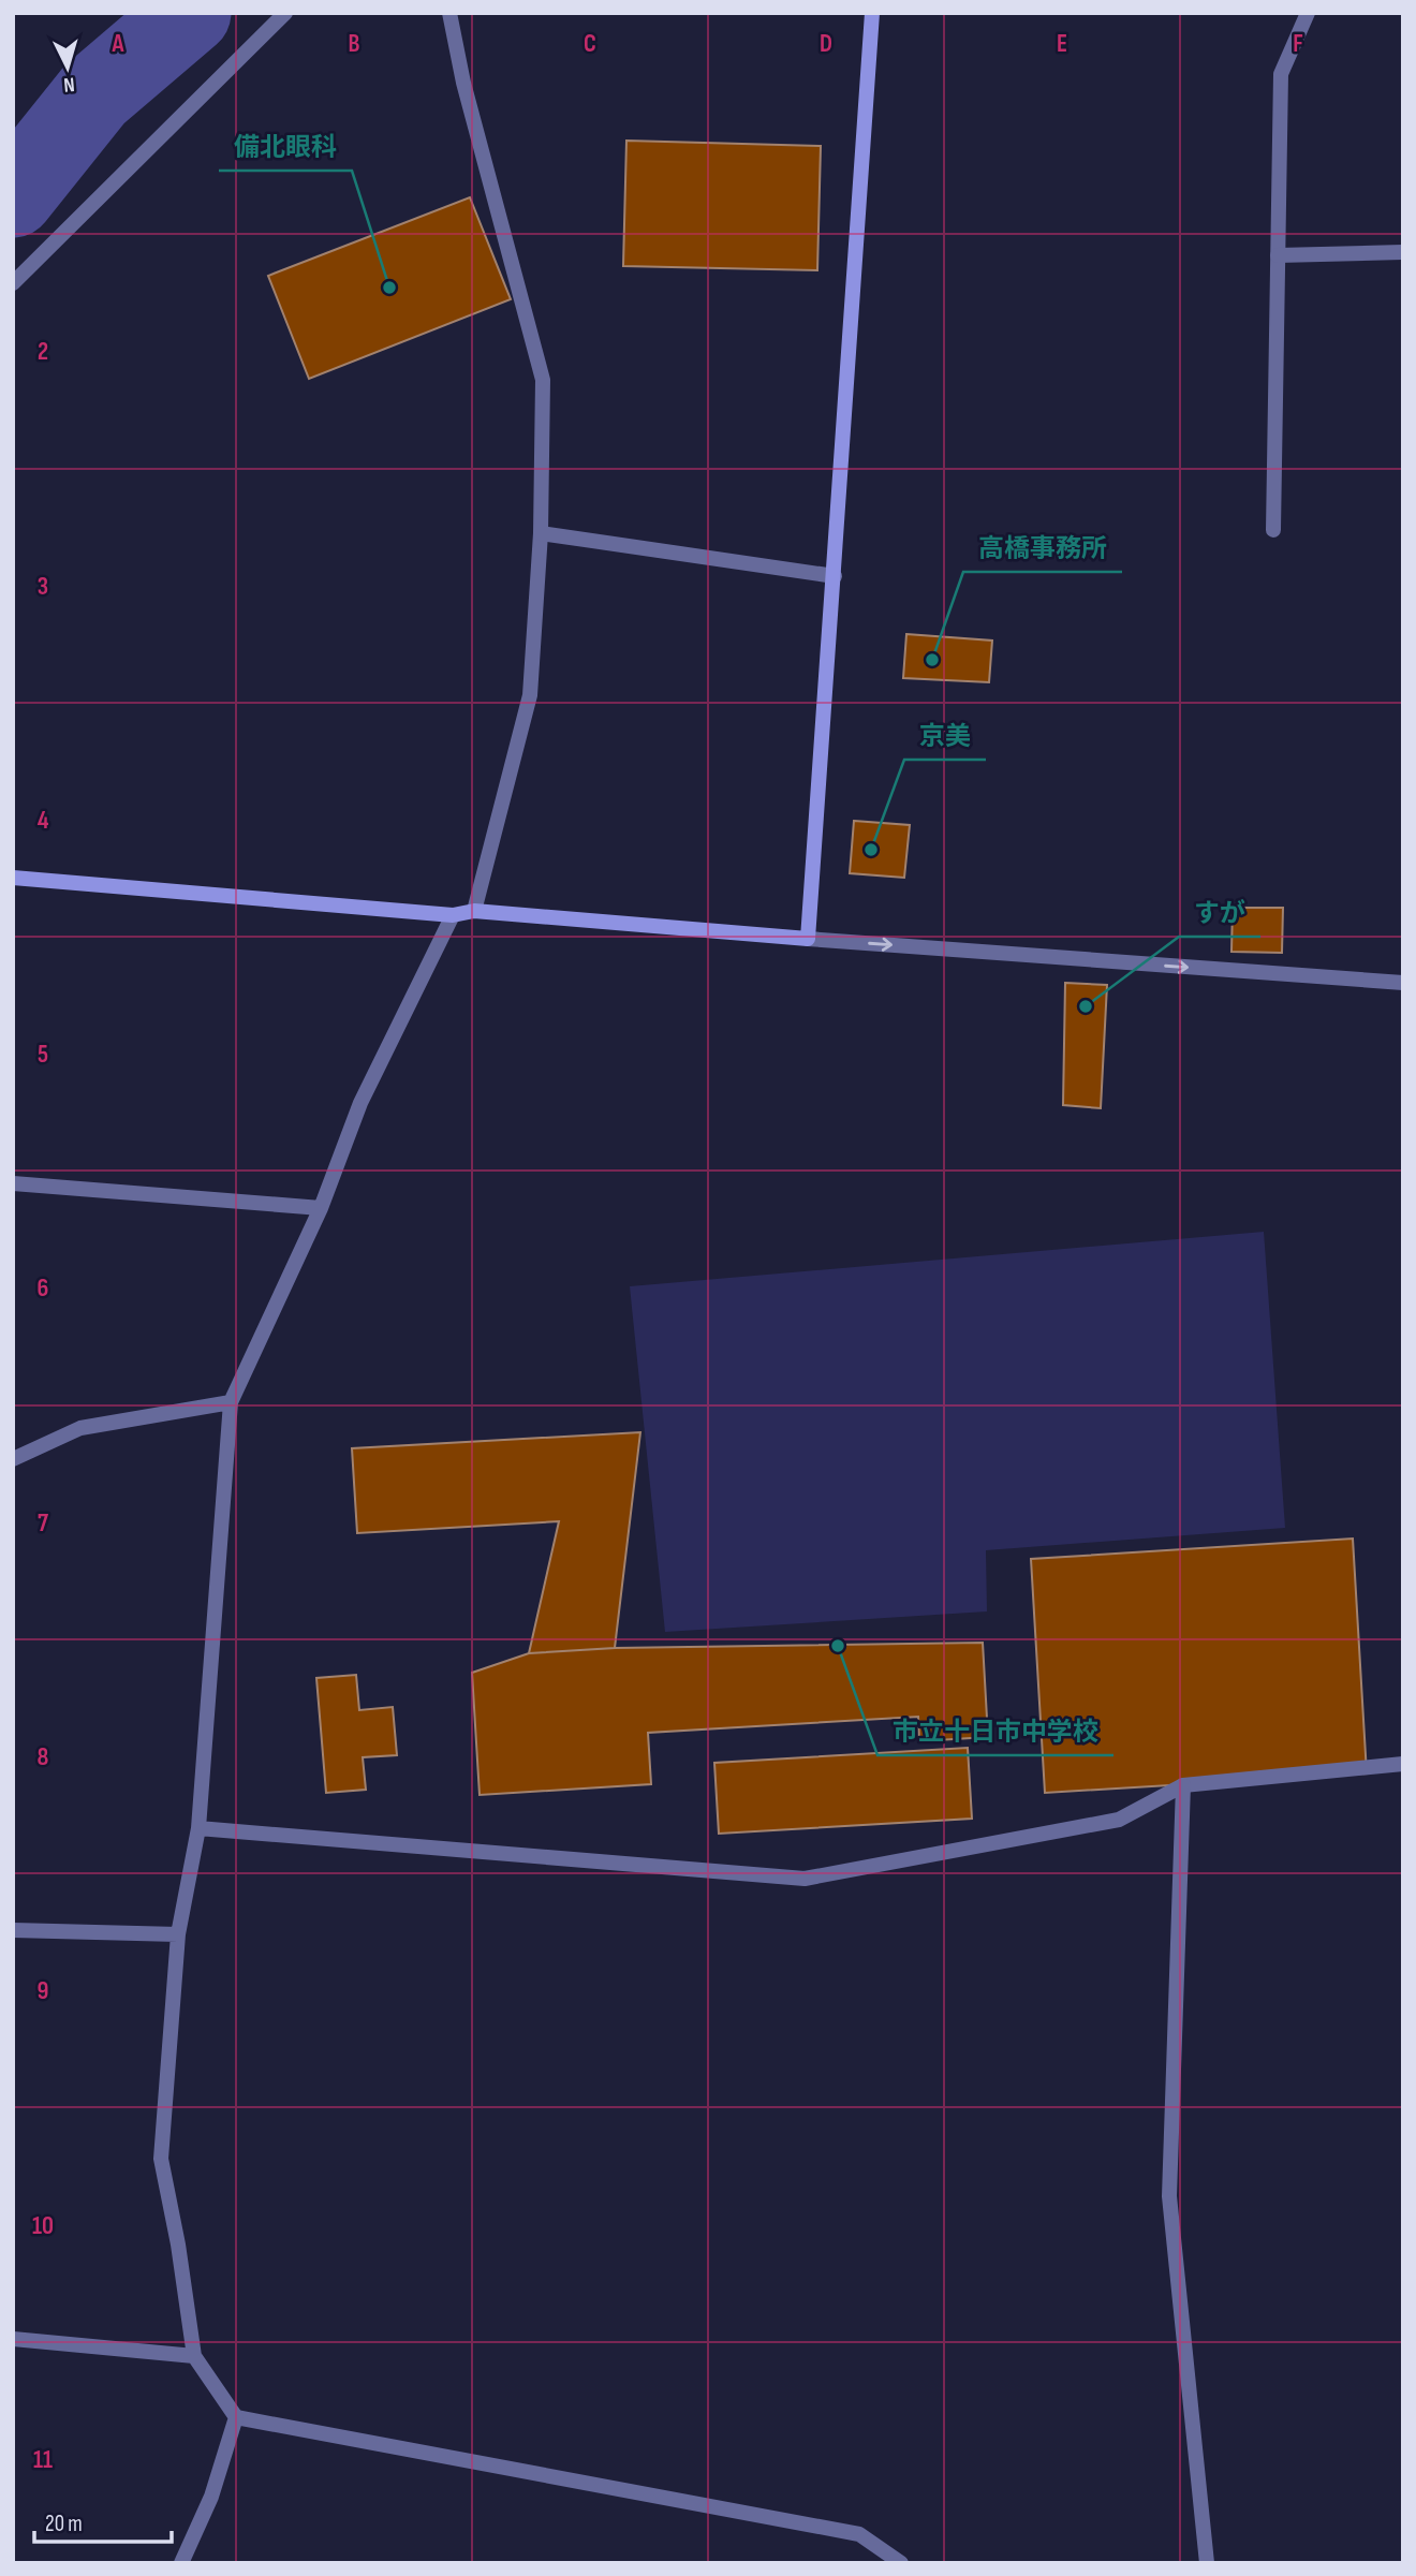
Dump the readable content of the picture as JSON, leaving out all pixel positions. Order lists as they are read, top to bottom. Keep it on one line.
{"places":["備北眼科","高橋事務所","京美","すが","市立十日市中学校"],"scale_bar":"20 m","north":"bottom","grid":{"columns":["A","B","C","D","E","F"],"rows":["2","3","4","5","6","7","8","9","10","11"]}}
